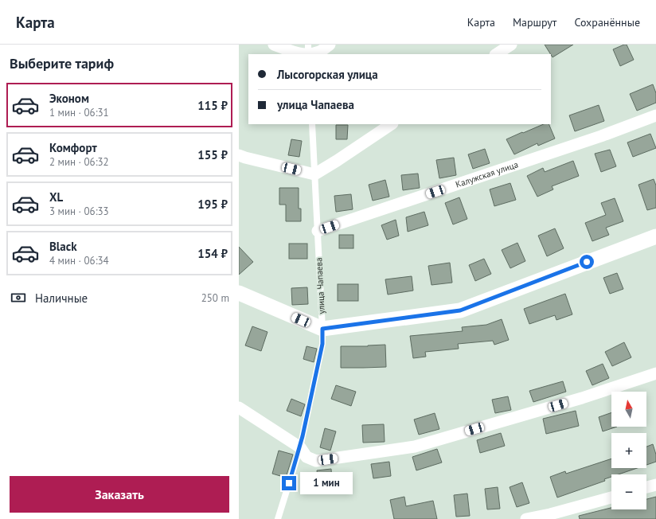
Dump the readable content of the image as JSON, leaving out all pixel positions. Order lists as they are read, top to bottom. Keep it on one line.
{"streets":{"street":["Калужская улица"],"lane":["улица Чапаева"]},"crossings":[["Калужская улица","улица Чапаева"]],"north":"top","page":{"header":"Карта","nav":["Карта","Маршрут","Сохранённые"],"heading":"Выберите тариф","banner":["Лысогорская улица","улица Чапаева"],"list":[{"name":"Эконом","note":"1 мин · 06:31","value":"115 ₽"},{"name":"Комфорт","note":"2 мин · 06:32","value":"155 ₽"},{"name":"XL","note":"3 мин · 06:33","value":"195 ₽"},{"name":"Black","note":"4 мин · 06:34","value":"154 ₽"}],"pay":["Наличные","250 m"],"map_buttons":["+","−"],"buttons":"Заказать","bubble":"1 мин"}}
